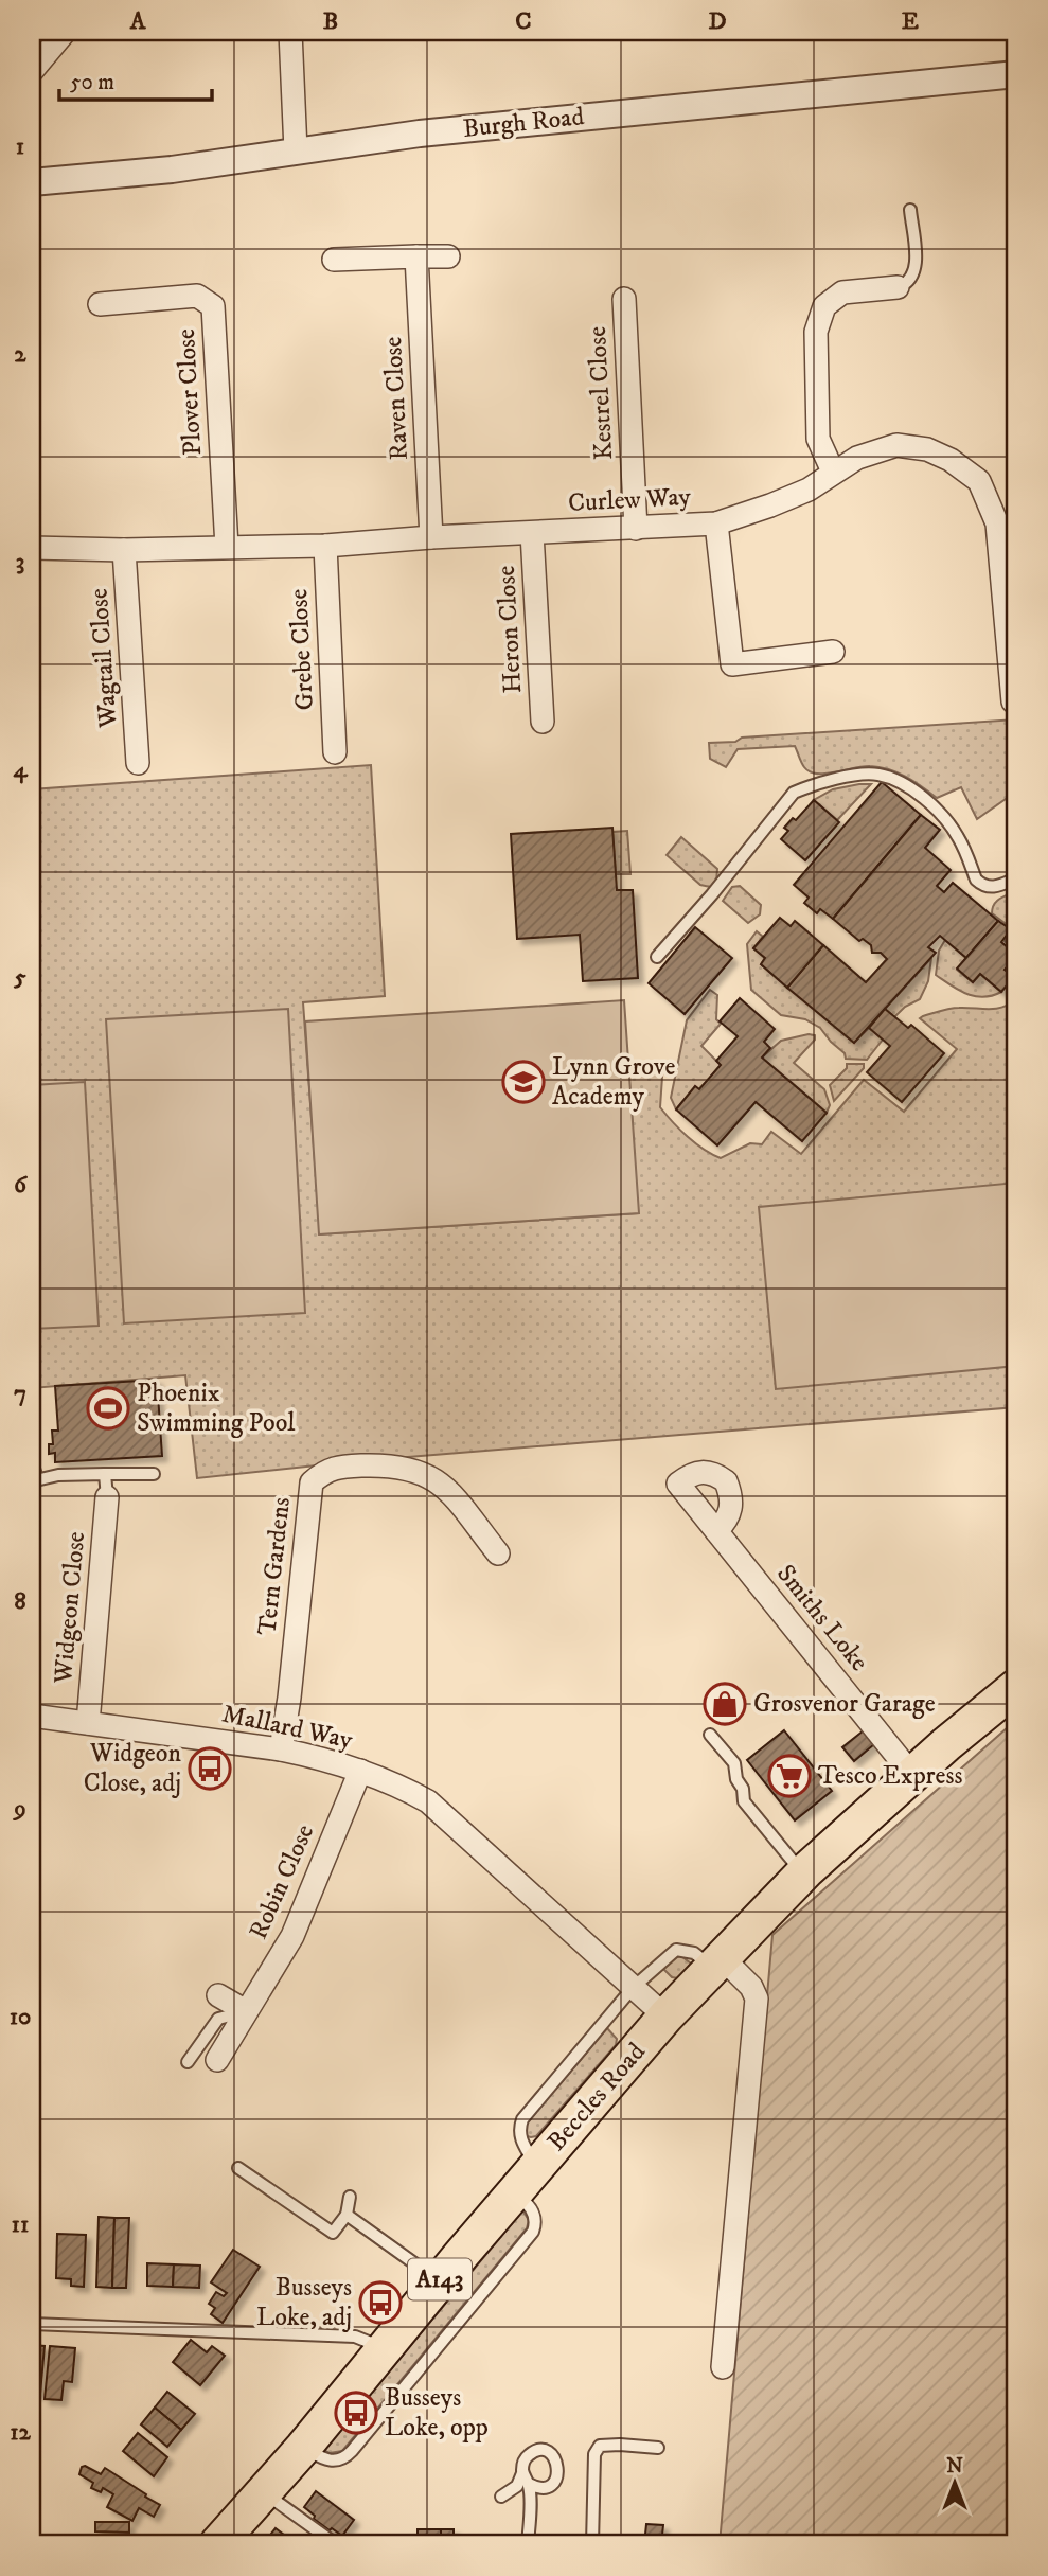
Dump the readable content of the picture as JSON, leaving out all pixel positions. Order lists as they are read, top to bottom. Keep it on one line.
{"streets":{"highway":["Beccles Road","A143"],"street":["Burgh Road","Plover Close","Kestrel Close","Raven Close","Curlew Way","Heron Close","Grebe Close","Wagtail Close","Tern Gardens","Widgeon Close","Smiths Loke","Mallard Way","Robin Close"]},"crossings":[["Plover Close","Curlew Way"],["Kestrel Close","Curlew Way"],["Raven Close","Curlew Way"],["Curlew Way","Heron Close"],["Curlew Way","Grebe Close"],["Curlew Way","Wagtail Close"],["Tern Gardens","Mallard Way"],["Widgeon Close","Mallard Way"],["Smiths Loke","Beccles Road"],["Mallard Way","Robin Close"],["Mallard Way","Beccles Road"]],"places":{"school or university":["Lynn Grove Academy"],"sports":["Phoenix Swimming Pool"],"shop":["Grosvenor Garage"],"bus stop":["Widgeon Close, adj","Busseys Loke, adj","Busseys Loke, opp"],"supermarket":["Tesco Express"]},"scale_bar":"50 m","north":"top","grid":{"columns":["A","B","C","D","E"],"rows":["1","2","3","4","5","6","7","8","9","10","11","12"]}}
